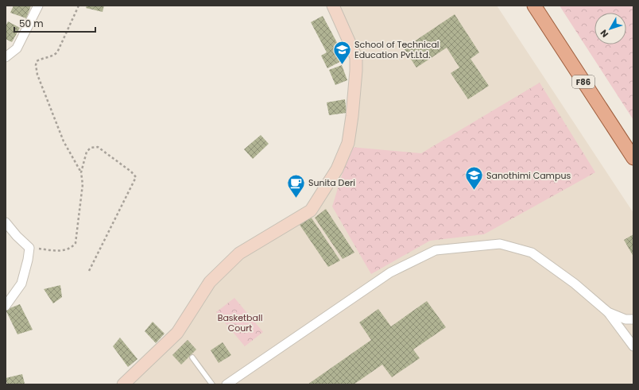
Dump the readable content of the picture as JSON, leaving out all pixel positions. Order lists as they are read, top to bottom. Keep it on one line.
{"streets":{"main road":["F86"]},"parks":["Basketball Court"],"places":{"school or university":["School of Technical Education Pvt.Ltd.","Sanothimi Campus"],"cafe":["Sunita Deri"]},"scale_bar":"50 m","north":"bottom left"}
